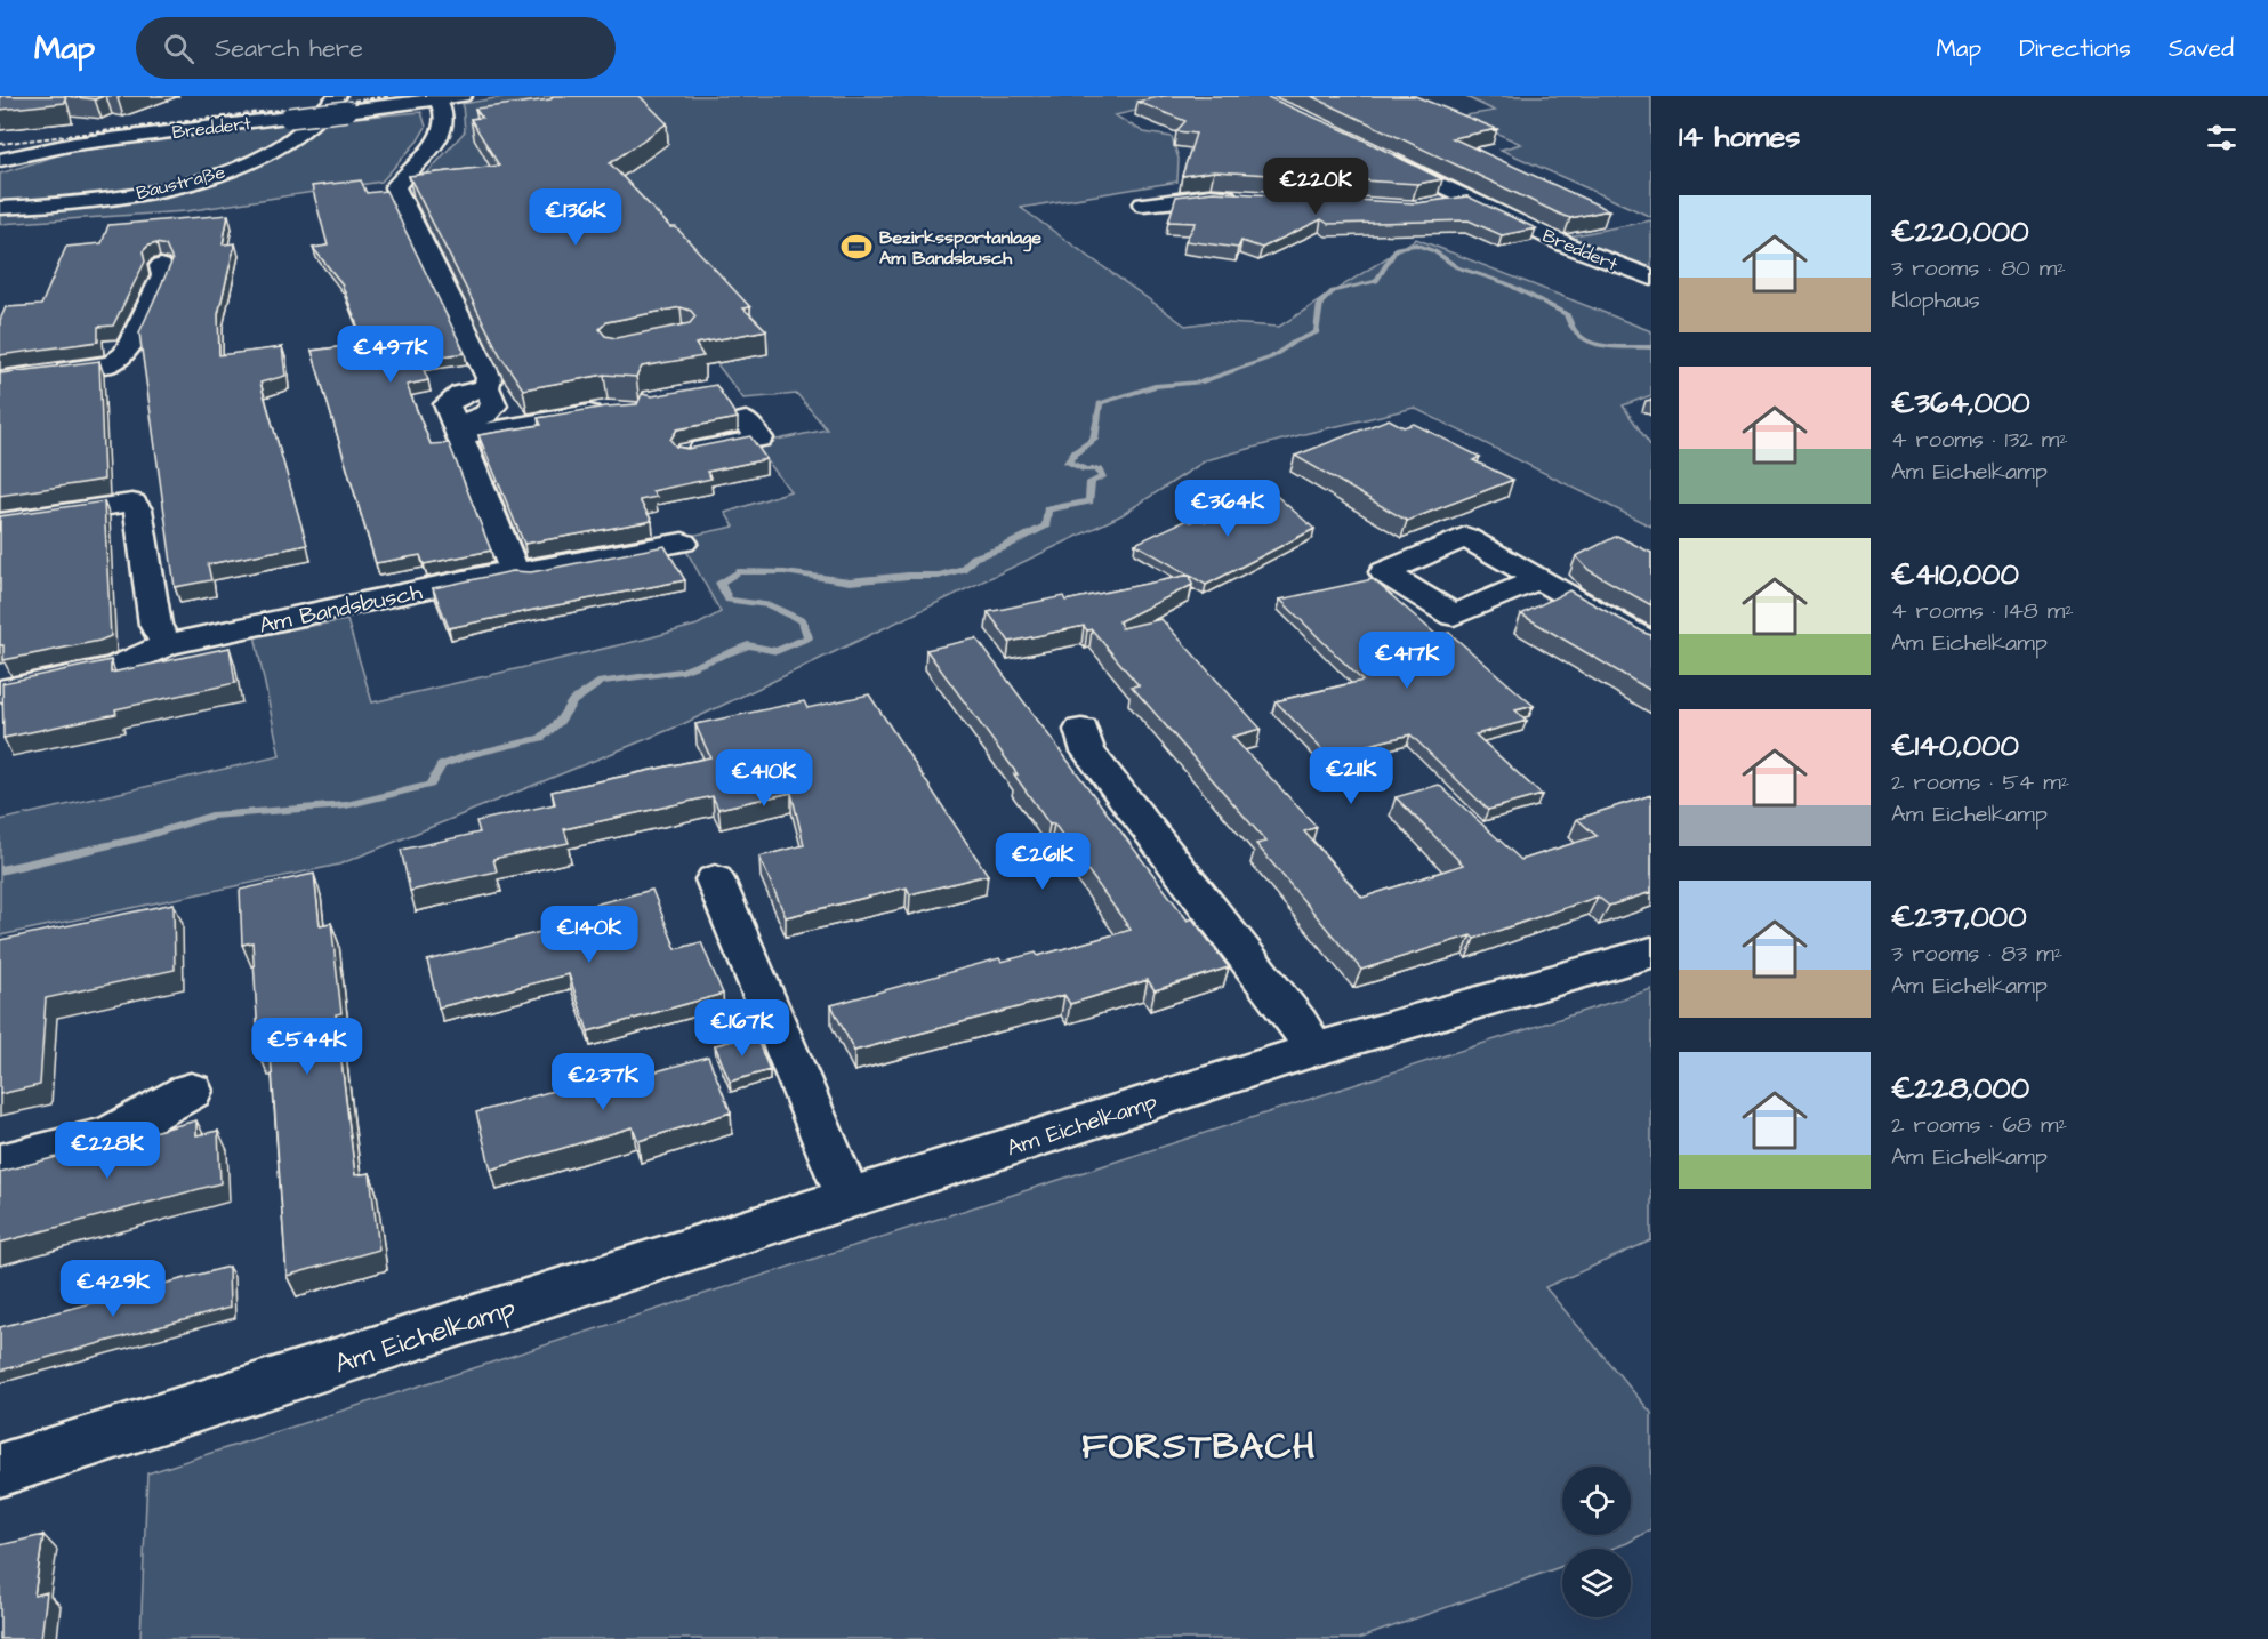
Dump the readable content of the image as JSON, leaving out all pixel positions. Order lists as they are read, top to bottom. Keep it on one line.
{"streets":{"street":["Breddert","Baustraße","Am Bandsbusch","Am Eichelkamp"]},"crossings":[["Breddert","Baustraße"]],"districts":["FORSTBACH"],"places":{"sports":["Bezirkssportanlage Am Bandsbusch"]},"page":{"header":"Map","search":"Search here","nav":["Map","Directions","Saved"],"heading":"14 homes","price":["€220K","€136K","€497K","€364K","€417K","€211K","€410K","€261K","€140K","€167K","€544K","€237K","€228K","€429K"],"list":[{"name":"€220,000","note":"3 rooms · 80 m² · Klophaus"},{"name":"€364,000","note":"4 rooms · 132 m² · Am Eichelkamp"},{"name":"€410,000","note":"4 rooms · 148 m² · Am Eichelkamp"},{"name":"€140,000","note":"2 rooms · 54 m² · Am Eichelkamp"},{"name":"€237,000","note":"3 rooms · 83 m² · Am Eichelkamp"},{"name":"€228,000","note":"2 rooms · 68 m² · Am Eichelkamp"}]}}
